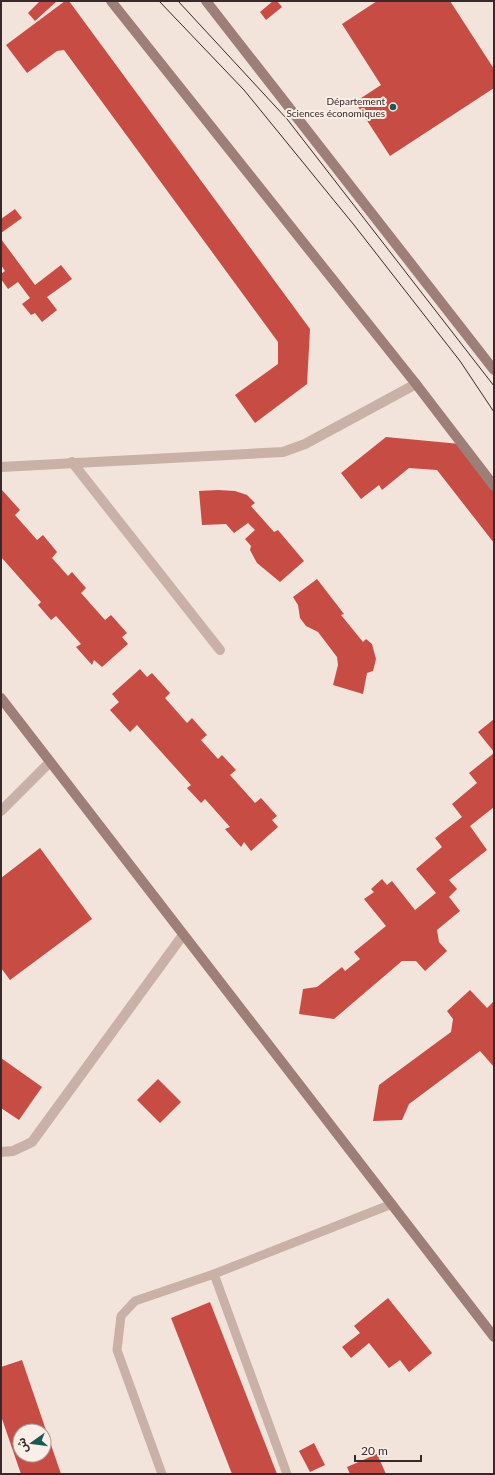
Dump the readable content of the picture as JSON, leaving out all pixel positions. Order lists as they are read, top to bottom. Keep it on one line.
{"places":["Département Sciences économiques"],"scale_bar":"20 m","north":"left"}
